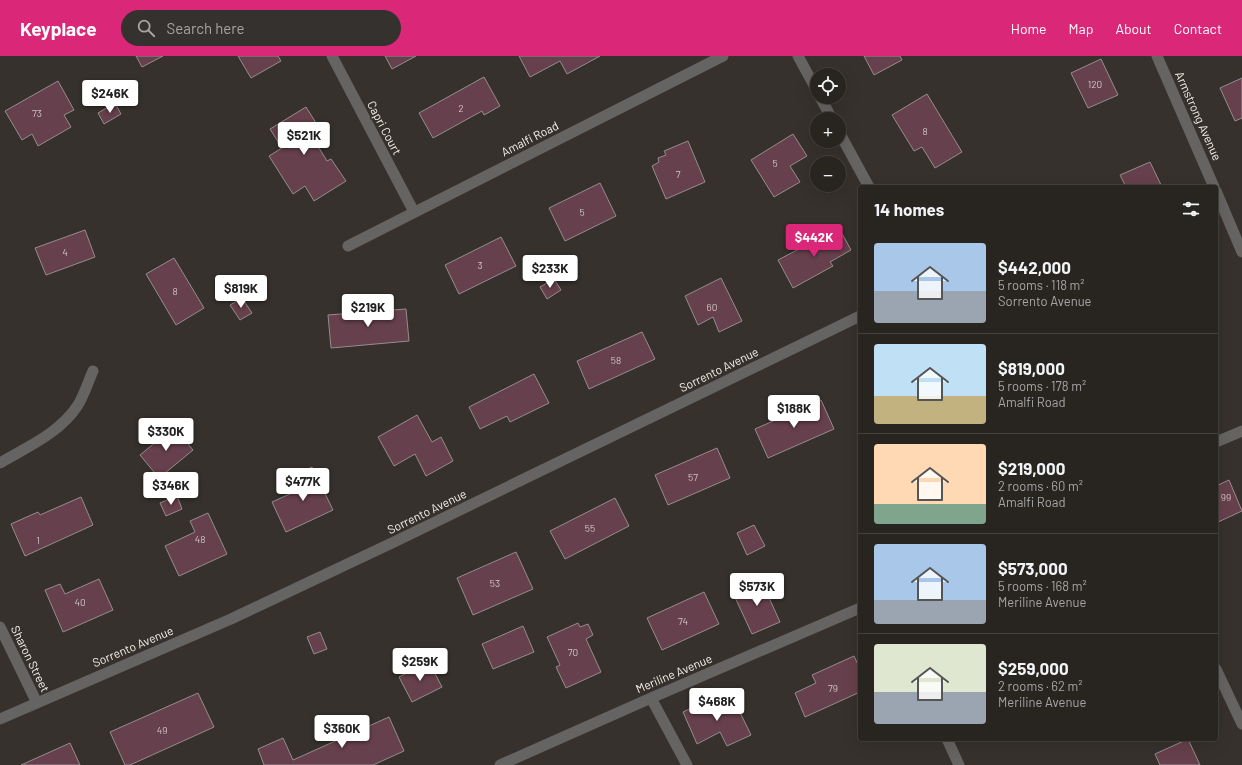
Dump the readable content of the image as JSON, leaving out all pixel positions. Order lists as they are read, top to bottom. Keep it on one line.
{"streets":{"street":["Armstrong Avenue","Capri Court","Amalfi Road","Sorrento Avenue","Sharon Street","Meriline Avenue"]},"crossings":[["Capri Court","Amalfi Road"],["Sorrento Avenue","Sharon Street"]],"house_numbers":["120","2","73","8","5","7","5","4","3","8","60","58","57","99","55","48","1","53","40","74","70","79","49"],"page":{"header":"Keyplace","search":"Search here","nav":["Home","Map","About","Contact"],"map_buttons":["+","−"],"price":["$246K","$521K","$442K","$233K","$819K","$219K","$188K","$330K","$477K","$346K","$573K","$259K","$468K","$360K"],"heading":"14 homes","list":[{"name":"$442,000","note":"5 rooms · 118 m² · Sorrento Avenue"},{"name":"$819,000","note":"5 rooms · 178 m² · Amalfi Road"},{"name":"$219,000","note":"2 rooms · 60 m² · Amalfi Road"},{"name":"$573,000","note":"5 rooms · 168 m² · Meriline Avenue"},{"name":"$259,000","note":"2 rooms · 62 m² · Meriline Avenue"}]}}
